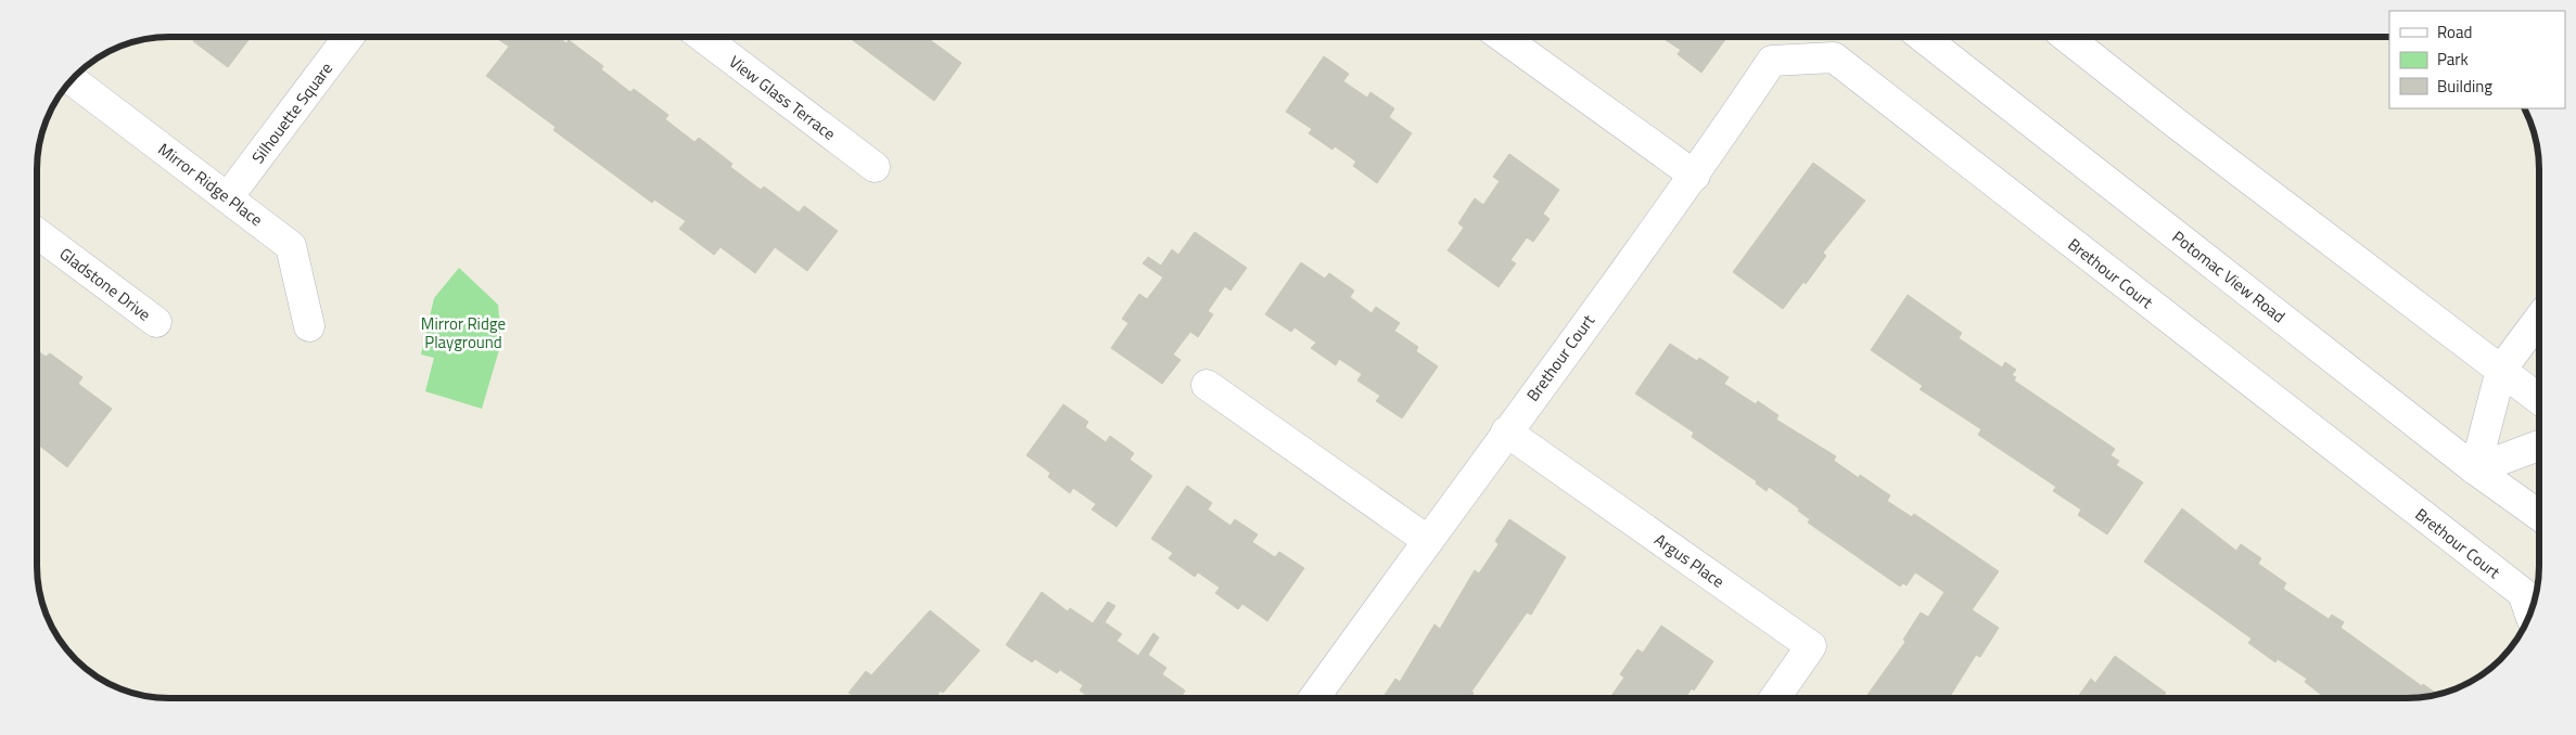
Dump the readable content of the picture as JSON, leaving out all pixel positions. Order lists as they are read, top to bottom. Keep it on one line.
{"streets":{"street":["View Glass Terrace","Silhouette Square","Mirror Ridge Place","Brethour Court","Potomac View Road","Gladstone Drive","Argus Place"]},"crossings":[["Silhouette Square","Mirror Ridge Place"],["Brethour Court","Argus Place"]],"parks":["Mirror Ridge Playground"],"legend":["Road","Park","Building"]}
